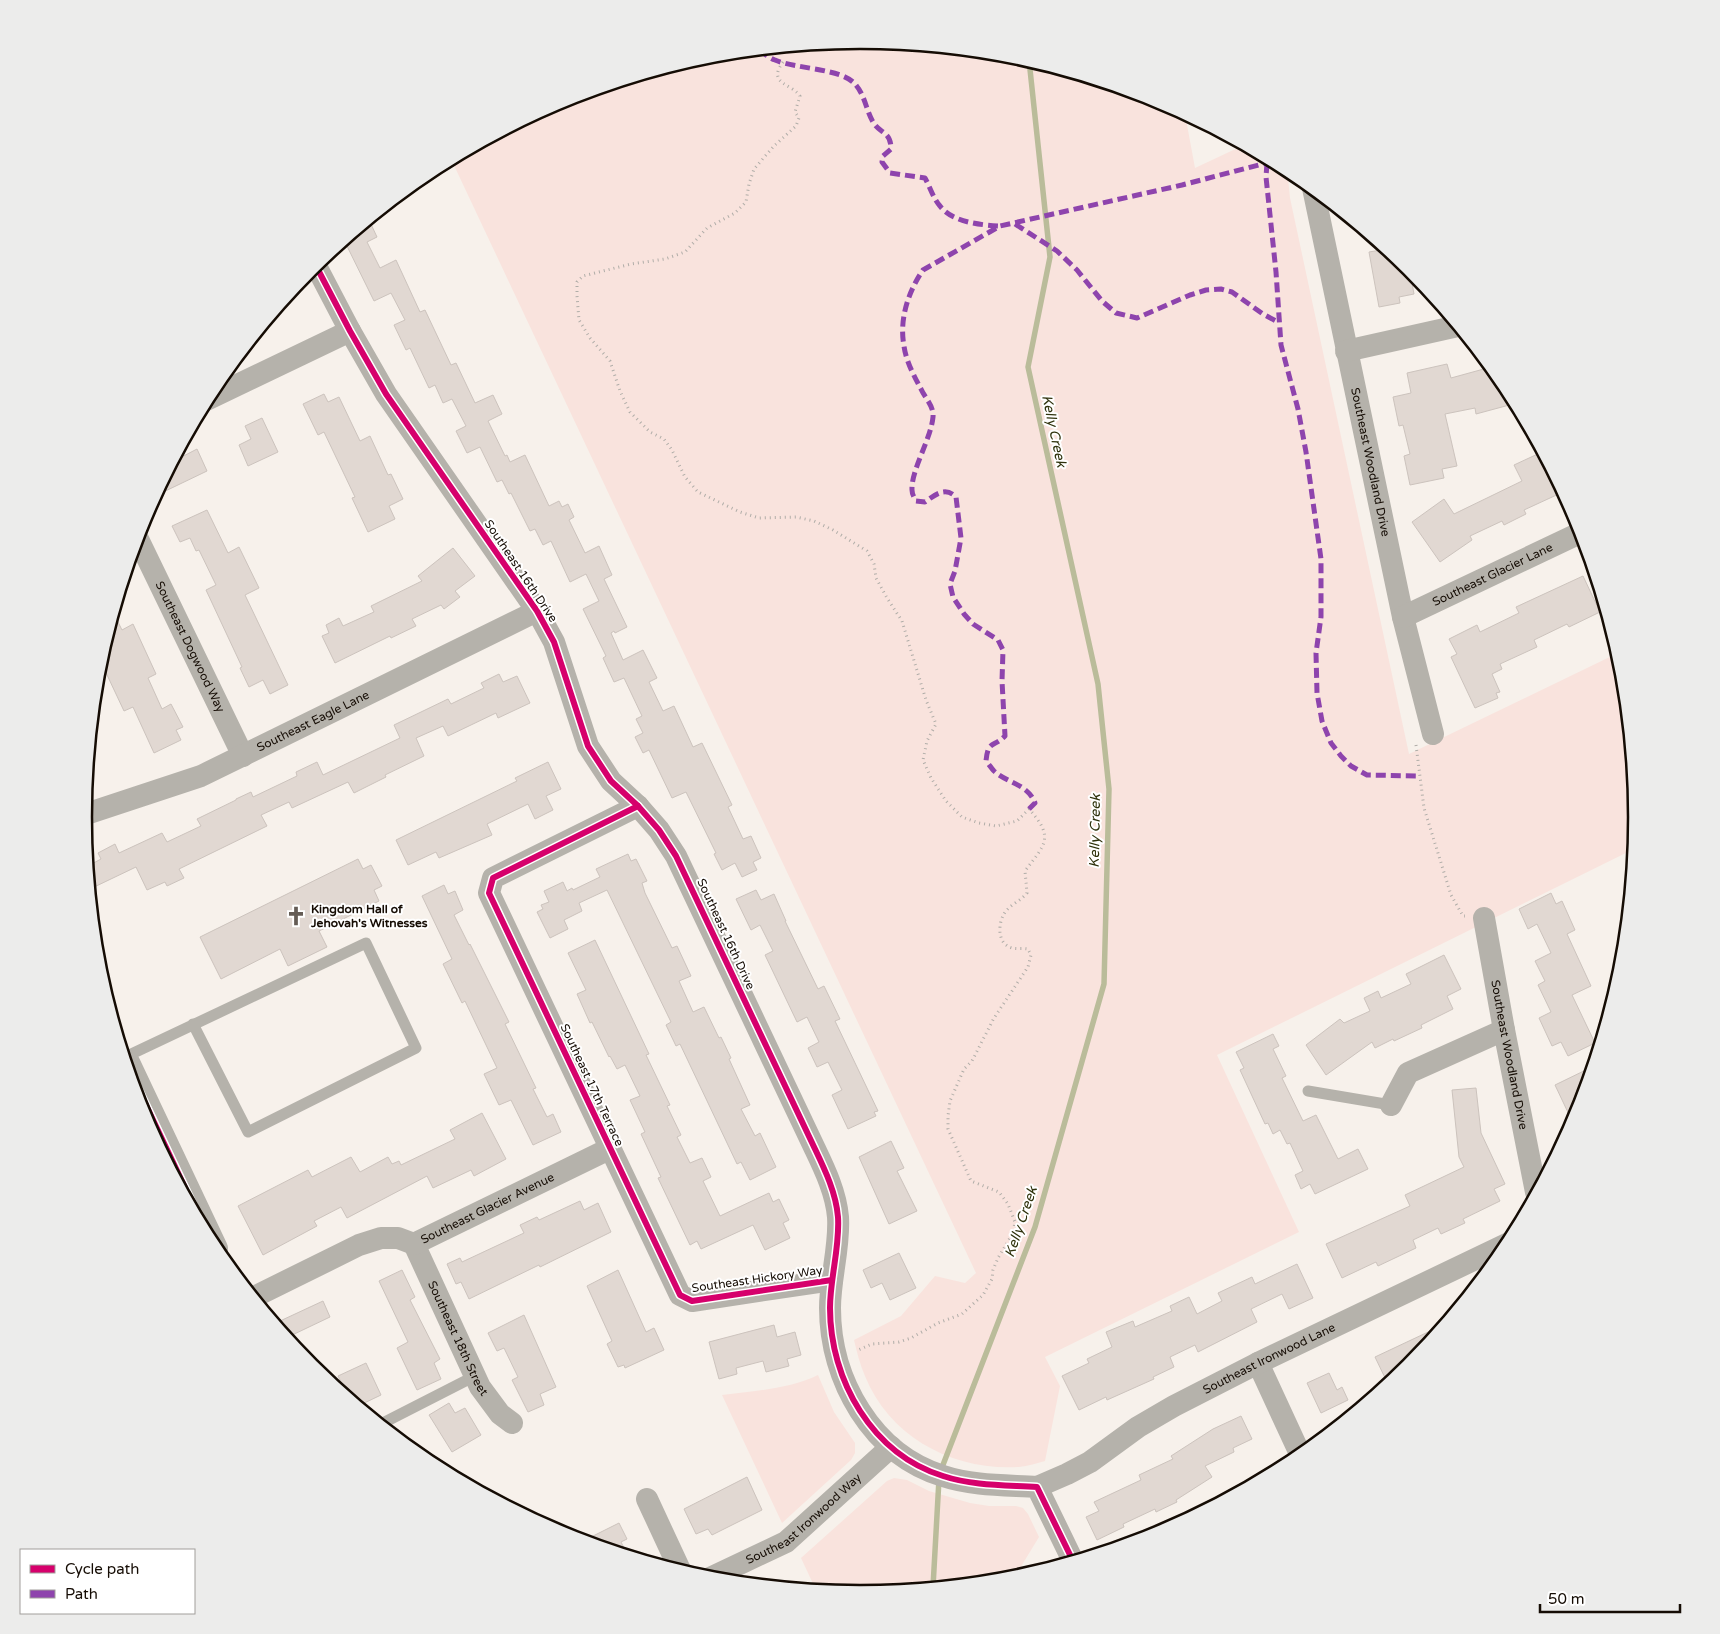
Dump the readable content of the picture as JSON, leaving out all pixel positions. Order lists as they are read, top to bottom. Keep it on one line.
{"streets":{"street":["Southeast Woodland Drive","Southeast 16th Drive","Southeast Glacier Lane","Southeast Dogwood Way","Southeast Eagle Lane","Southeast 17th Terrace","Southeast Glacier Avenue","Southeast Hickory Way","Southeast 18th Street","Southeast Ironwood Lane","Southeast Ironwood Way"]},"crossings":[["Southeast Woodland Drive","Southeast Glacier Lane"],["Southeast 16th Drive","Southeast Eagle Lane"],["Southeast 16th Drive","Southeast 17th Terrace"],["Southeast 16th Drive","Southeast Hickory Way"],["Southeast 16th Drive","Southeast Ironwood Lane"],["Southeast 16th Drive","Southeast Ironwood Way"],["Southeast Dogwood Way","Southeast Eagle Lane"],["Southeast 17th Terrace","Southeast Glacier Avenue"],["Southeast 17th Terrace","Southeast Hickory Way"],["Southeast Glacier Avenue","Southeast 18th Street"]],"water":["Kelly Creek"],"places":{"church":["Kingdom Hall of Jehovah's Witnesses"]},"legend":["Cycle path","Path"],"scale_bar":"50 m"}
